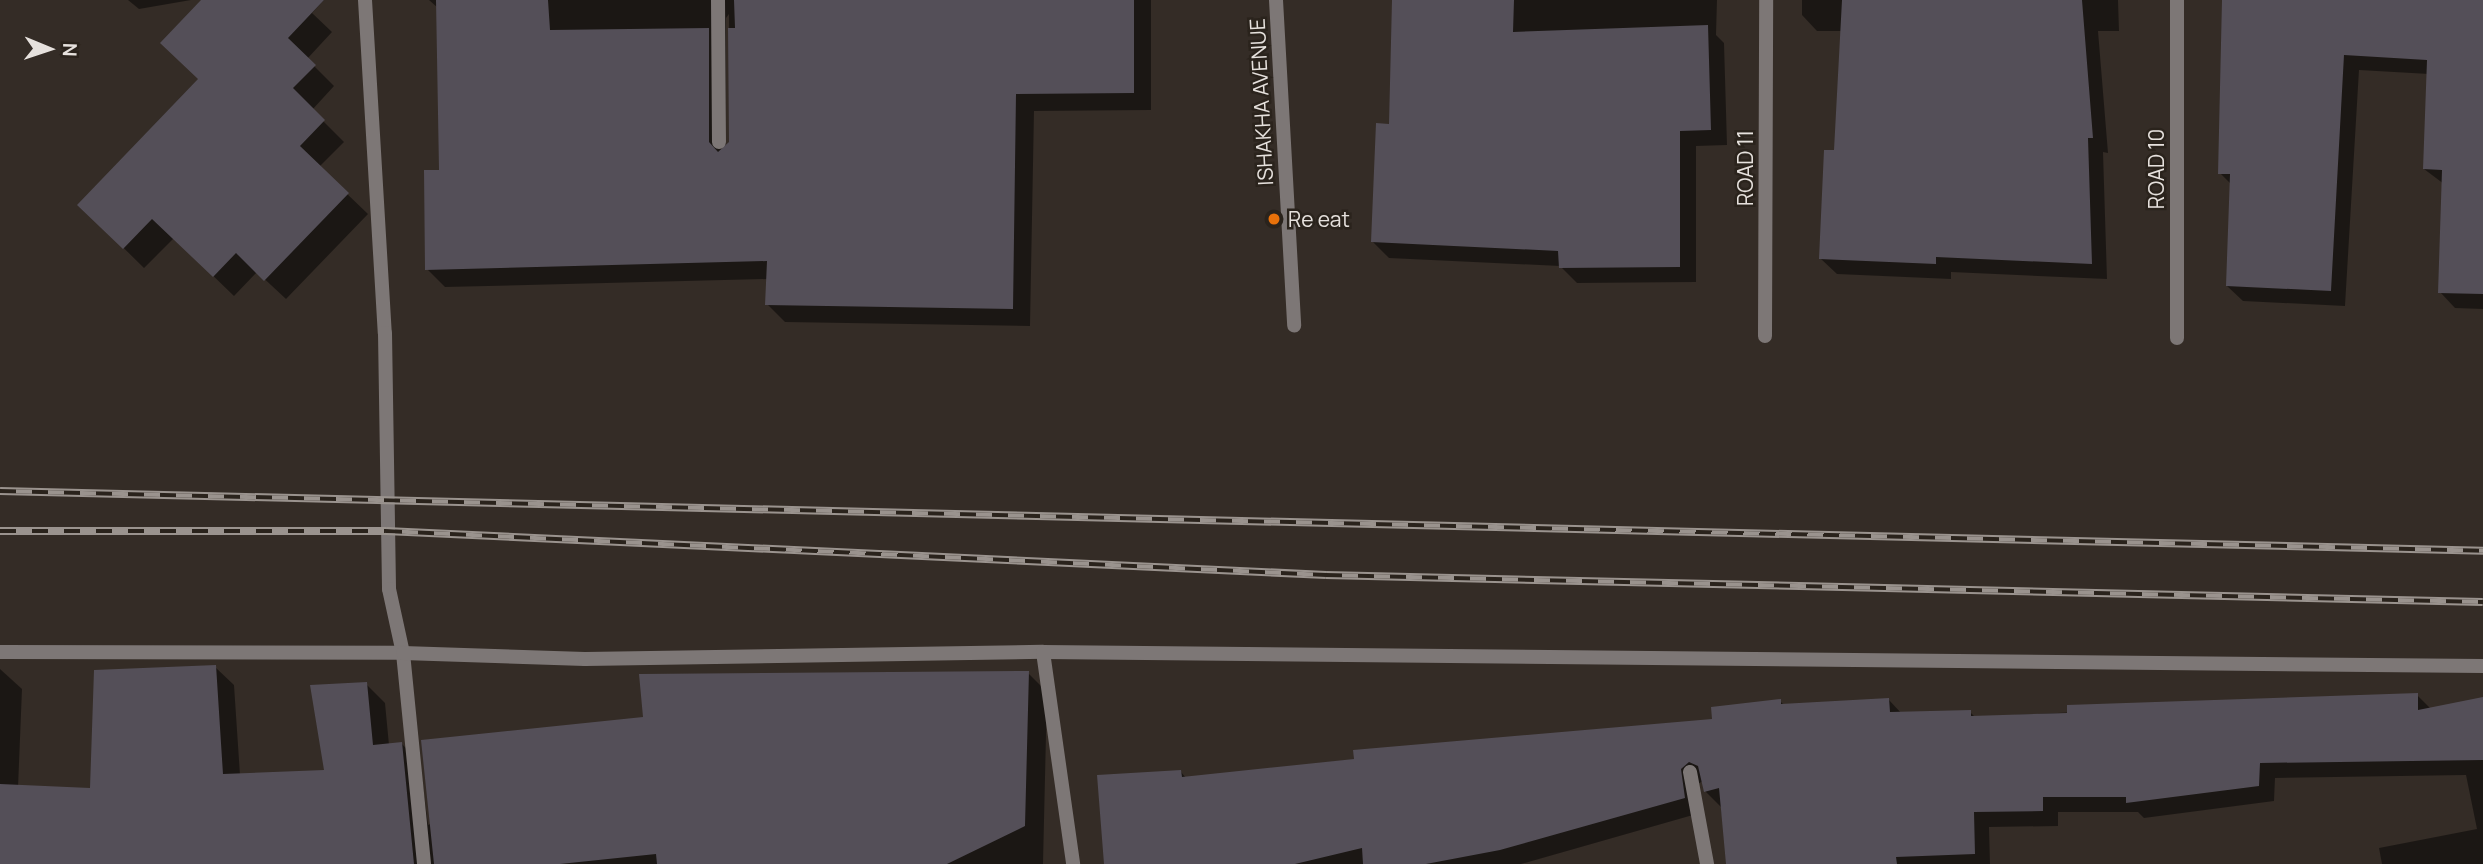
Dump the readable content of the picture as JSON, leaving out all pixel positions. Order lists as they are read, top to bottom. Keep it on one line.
{"streets":{"street":["ISHAKHA AVENUE","ROAD 11","ROAD 10"]},"places":["Re eat"],"north":"right"}
